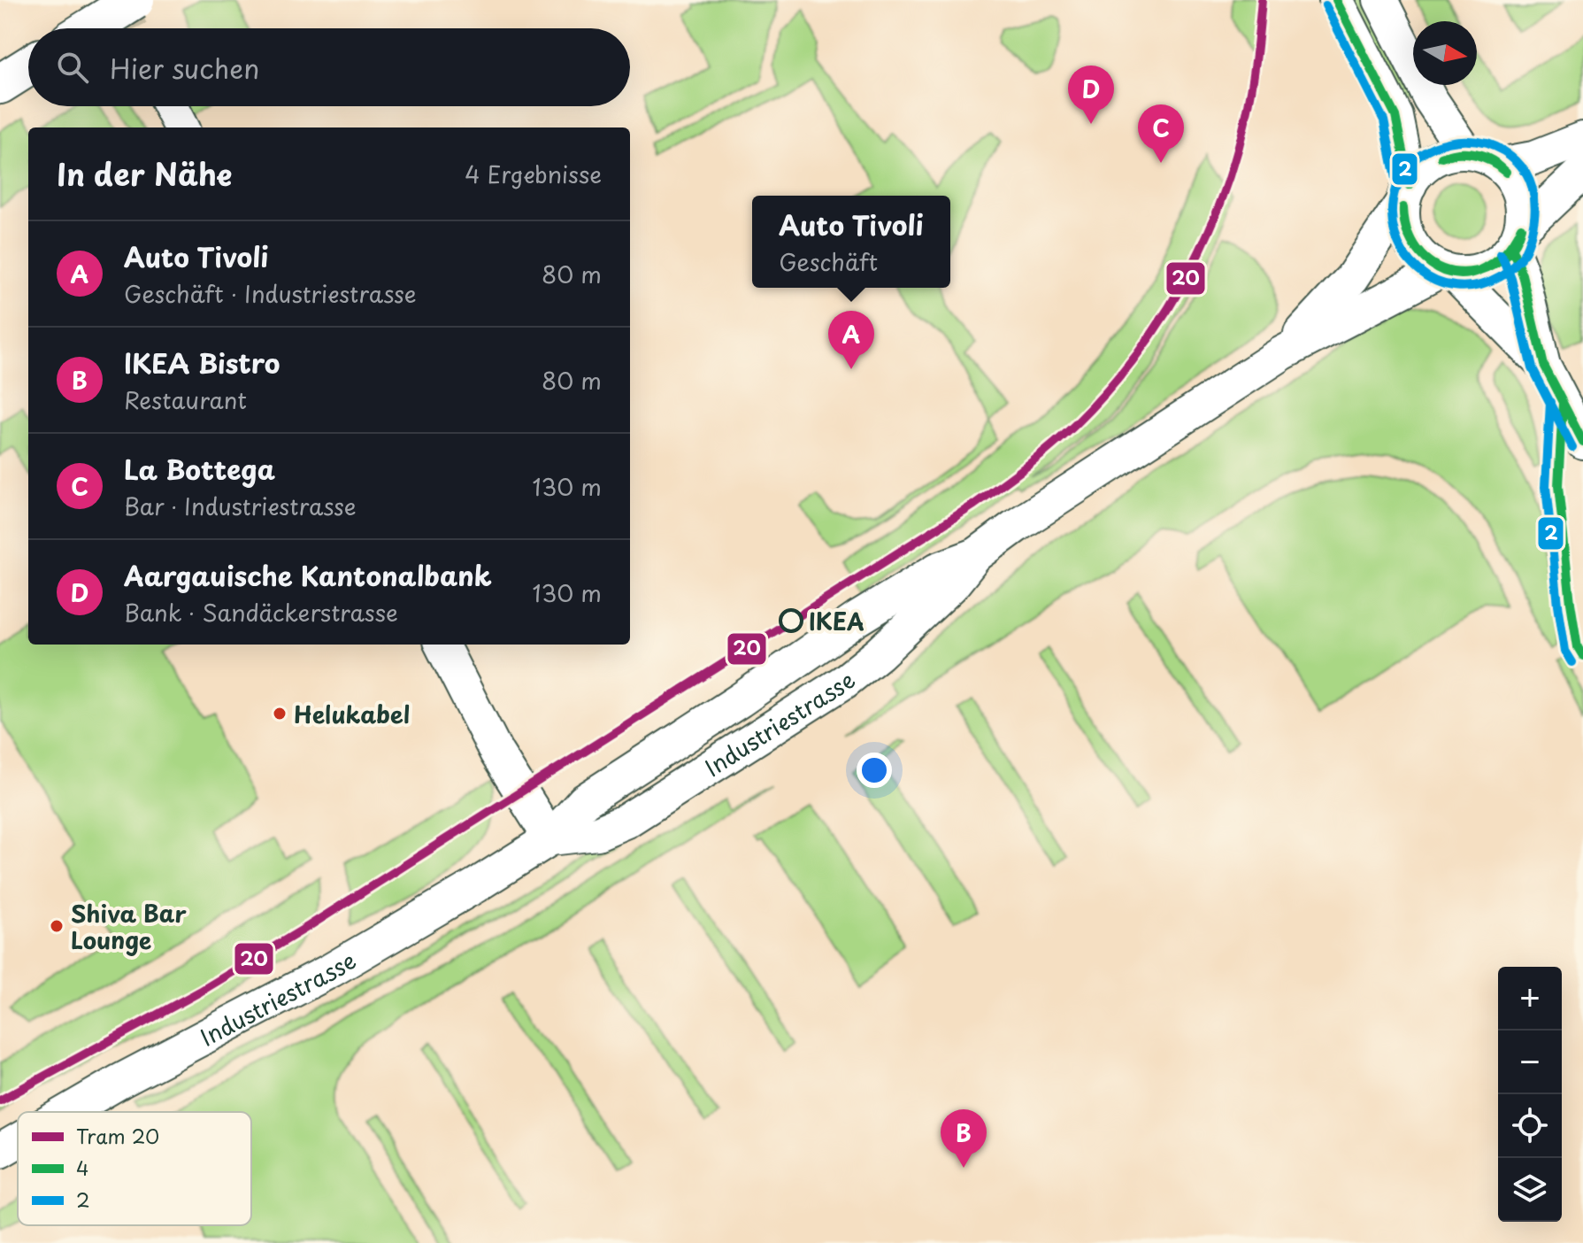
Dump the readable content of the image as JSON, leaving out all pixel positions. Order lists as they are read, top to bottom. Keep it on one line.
{"streets":{"street":["Industriestrasse"]},"places":["IKEA","Helukabel","Shiva Bar Lounge"],"lines":["tram line 20","transit line 4","transit line 2"],"legend":["Tram 20","4","2"],"north":"right","page":{"search":"Hier suchen","pins":["D","C","A","B"],"heading":["In der Nähe","4 Ergebnisse"],"popup":["Auto Tivoli","Geschäft"],"list":[{"mark":"A","name":"Auto Tivoli","note":"Geschäft · Industriestrasse","value":"80 m"},{"mark":"B","name":"IKEA Bistro","note":"Restaurant","value":"80 m"},{"mark":"C","name":"La Bottega","note":"Bar · Industriestrasse","value":"130 m"},{"mark":"D","name":"Aargauische Kantonalbank","note":"Bank · Sandäckerstrasse","value":"130 m"}],"map_buttons":["+","−"]}}
